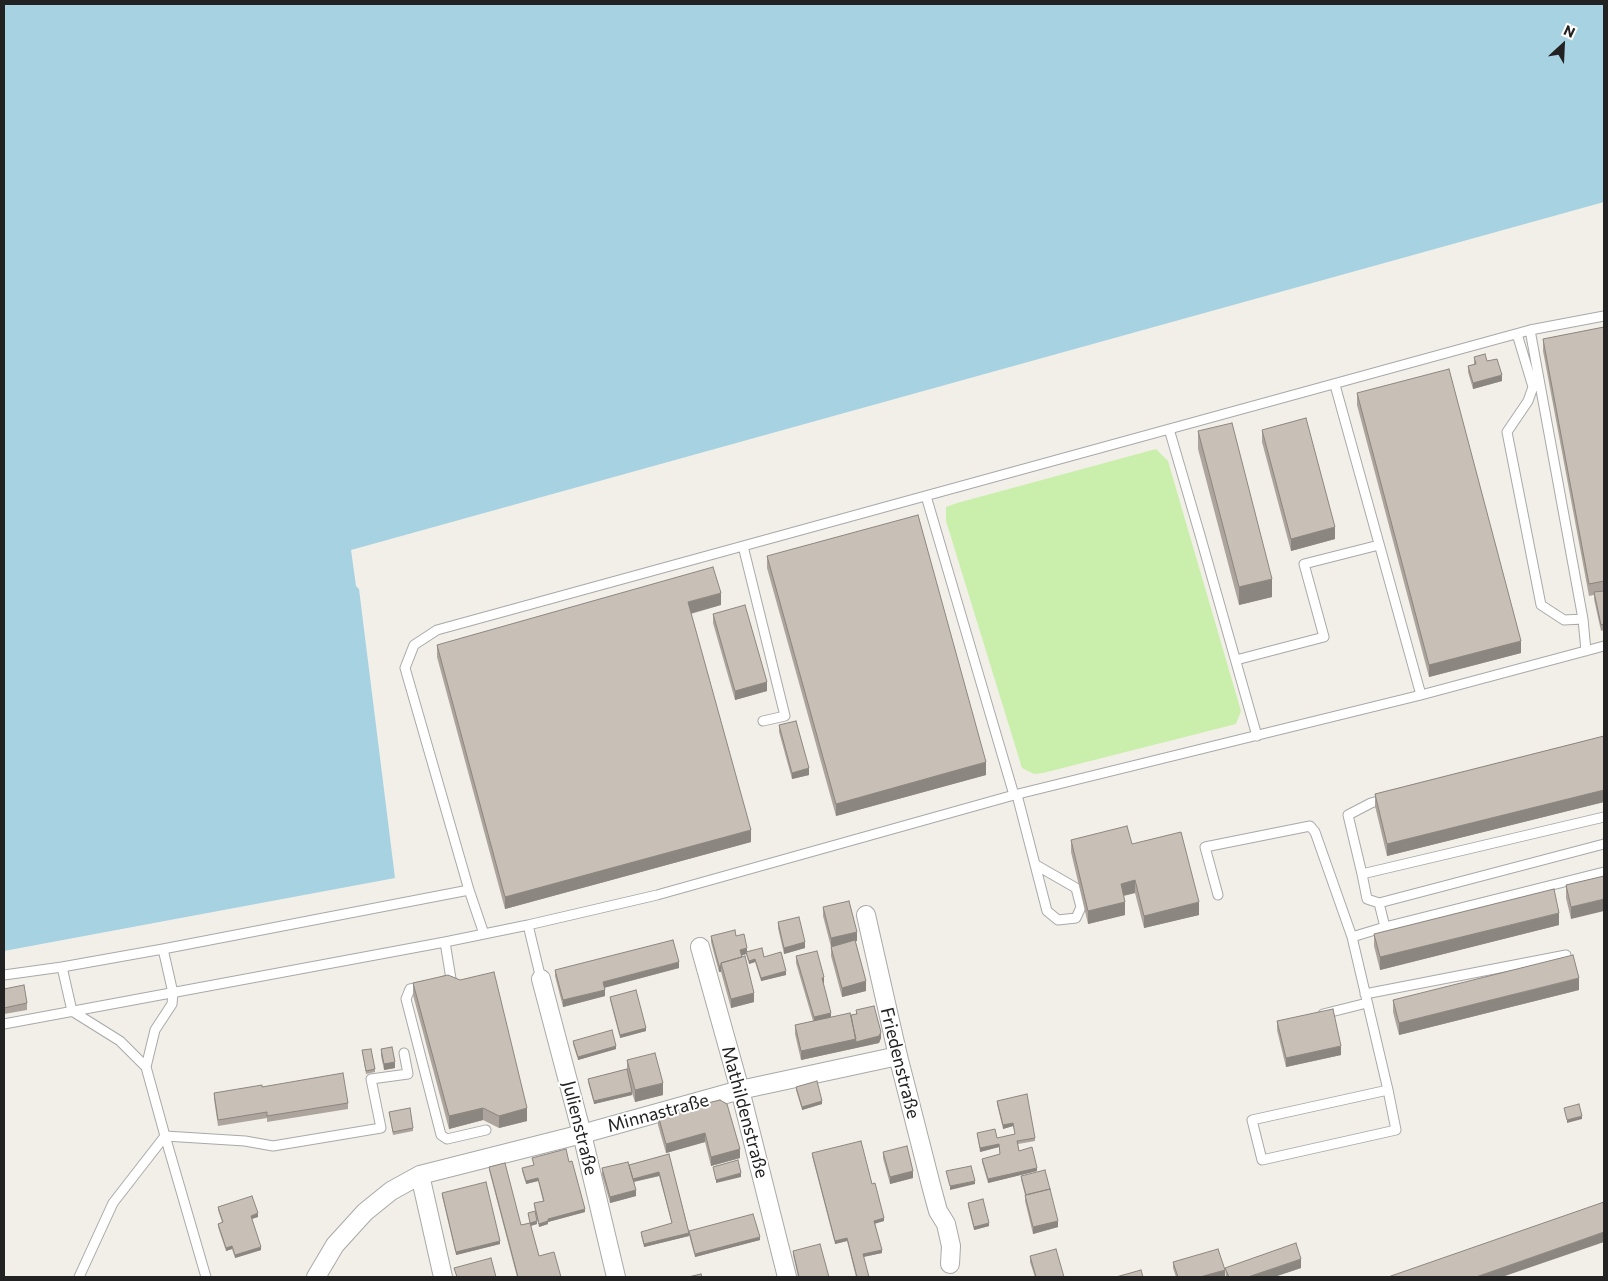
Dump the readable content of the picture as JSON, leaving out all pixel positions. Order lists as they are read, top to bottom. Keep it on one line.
{"streets":{"street":["Friedenstraße","Mathildenstraße","Minnastraße","Julienstraße"]},"crossings":[["Friedenstraße","Minnastraße"],["Mathildenstraße","Minnastraße"],["Minnastraße","Julienstraße"]],"north":"top right"}
